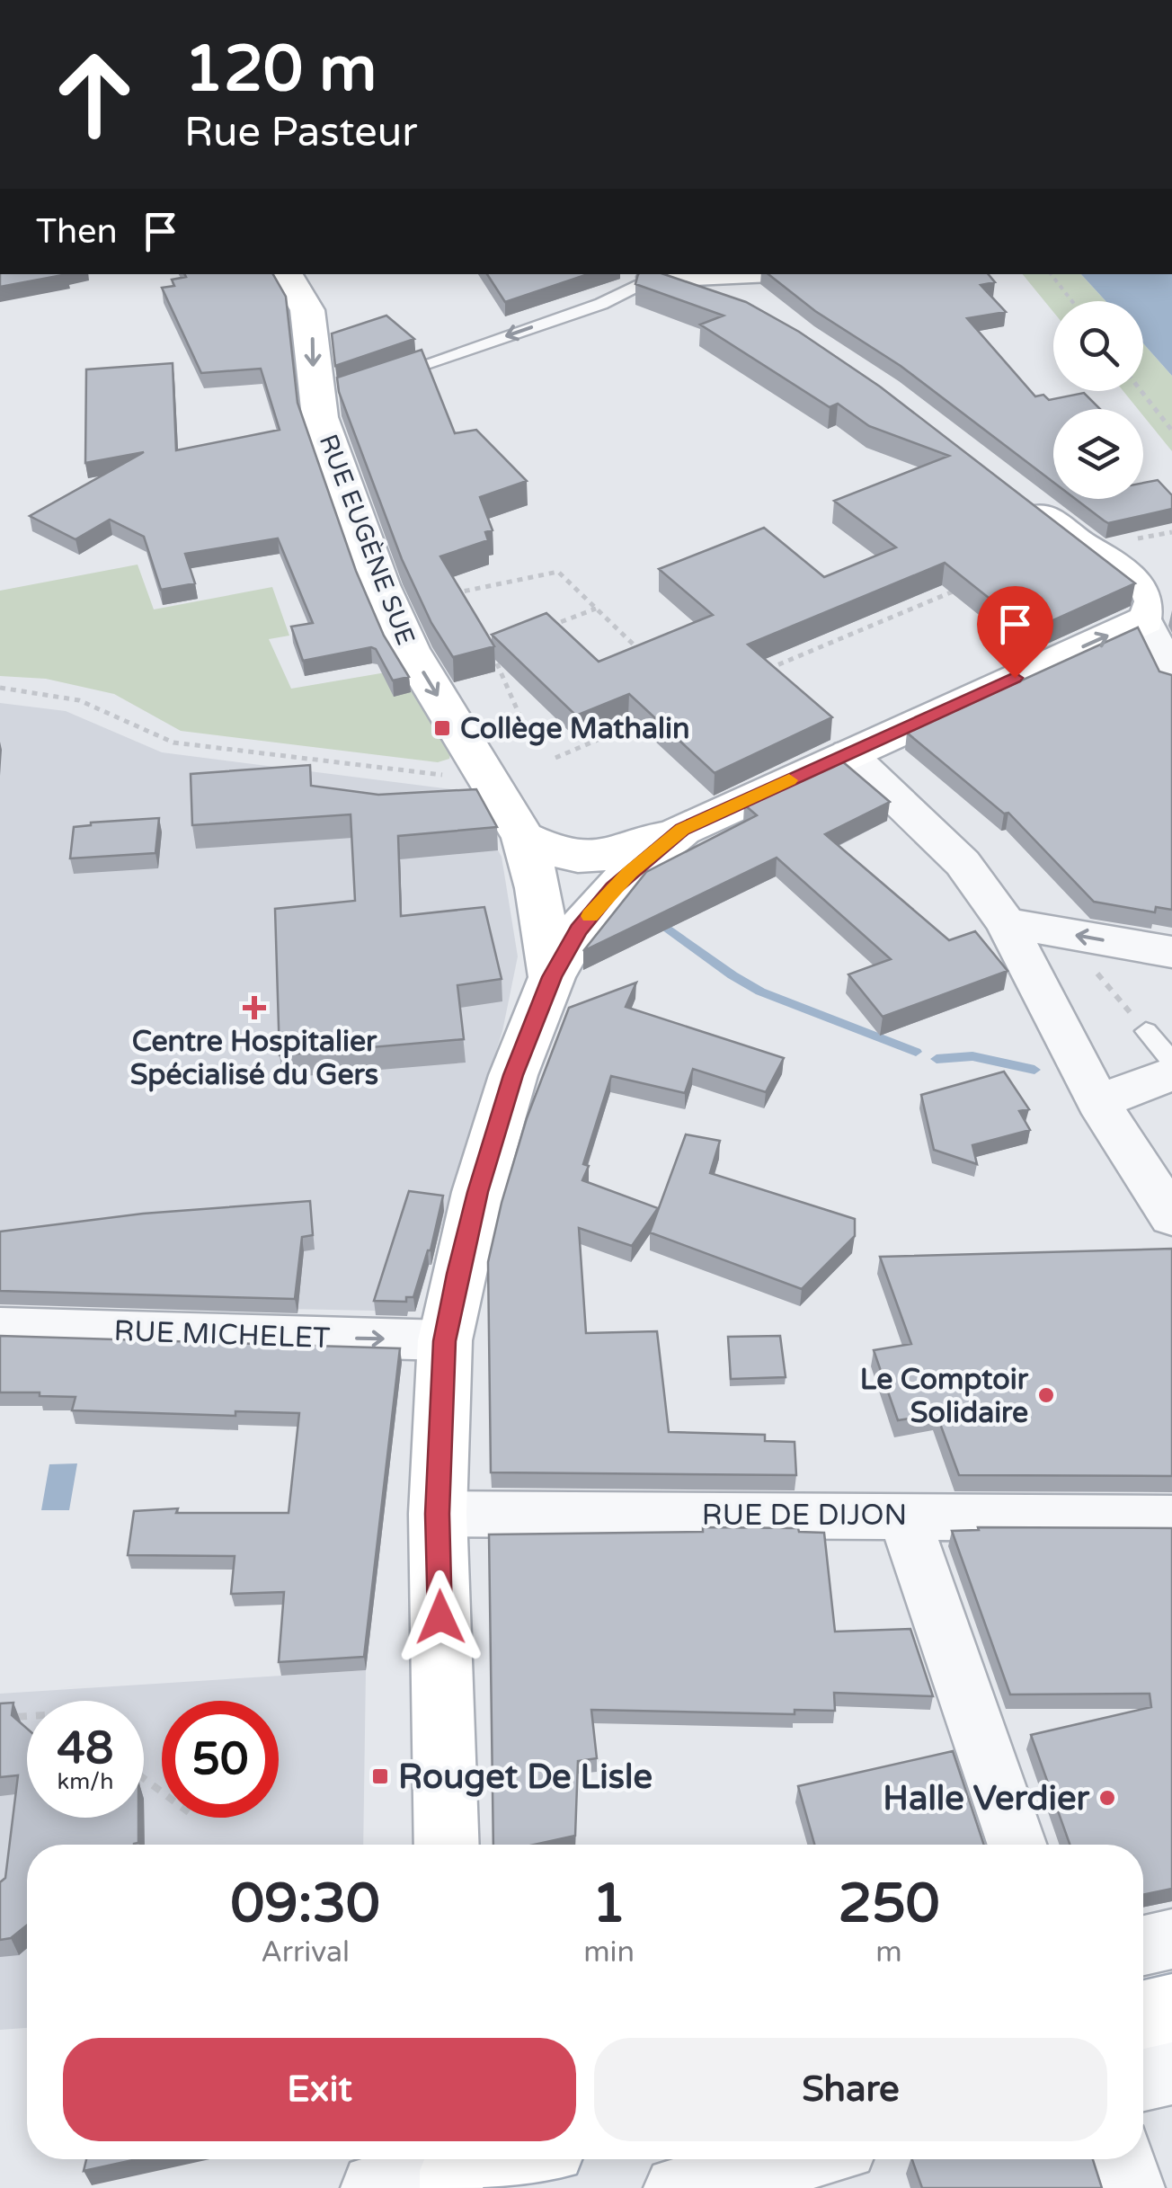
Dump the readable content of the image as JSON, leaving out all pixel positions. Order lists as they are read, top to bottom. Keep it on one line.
{"streets":{"main road":["RUE EUGÈNE SUE"],"street":["RUE MICHELET","RUE DE DIJON"]},"one_way":["RUE EUGÈNE SUE","RUE MICHELET"],"places":{"transit":["Collège Mathalin","Rouget De Lisle"],"health":["Centre Hospitalier Spécialisé du Gers"],"other":["Le Comptoir Solidaire","Halle Verdier"]},"page":{"turn":["120 m","Rue Pasteur"],"then":"Then","speed":"48 km/h","limit":"50","eta":["09:30","Arrival","1","min","250","m"],"buttons":["Exit","Share"]}}
